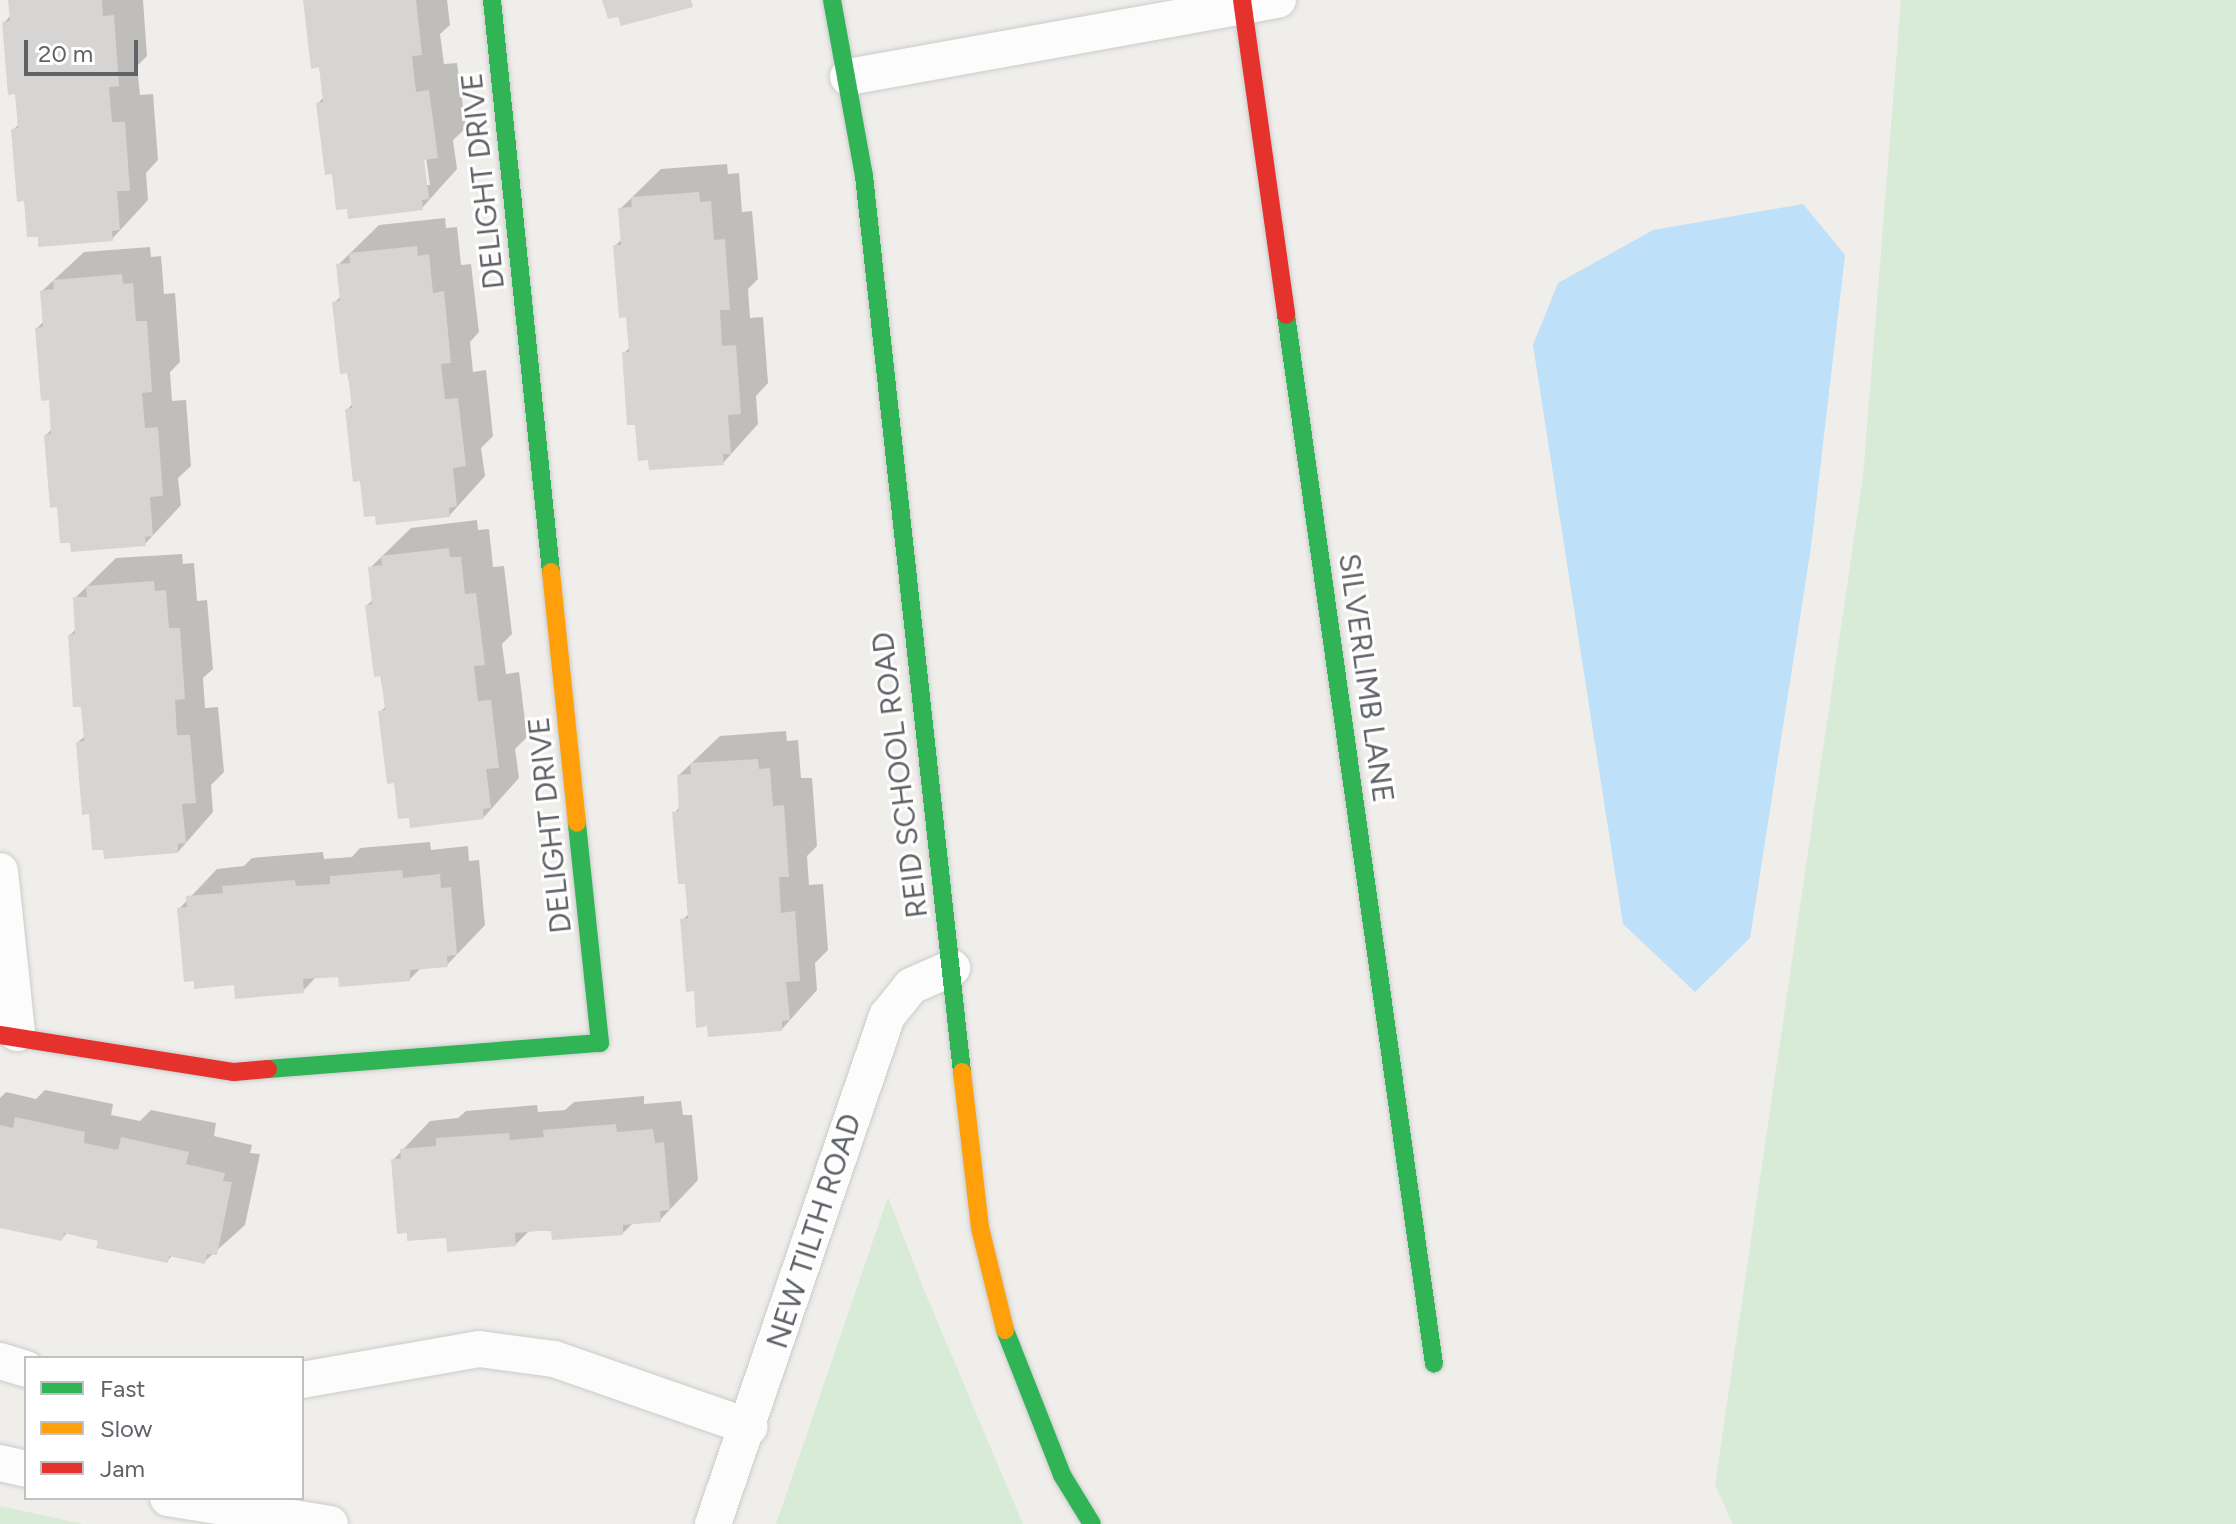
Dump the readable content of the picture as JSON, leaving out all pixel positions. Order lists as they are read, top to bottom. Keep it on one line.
{"streets":{"street":["DELIGHT DRIVE","SILVERLIMB LANE","REID SCHOOL ROAD","NEW TILTH ROAD"]},"crossings":[["REID SCHOOL ROAD","NEW TILTH ROAD"]],"legend":["Fast","Slow","Jam"],"scale_bar":"20 m"}
